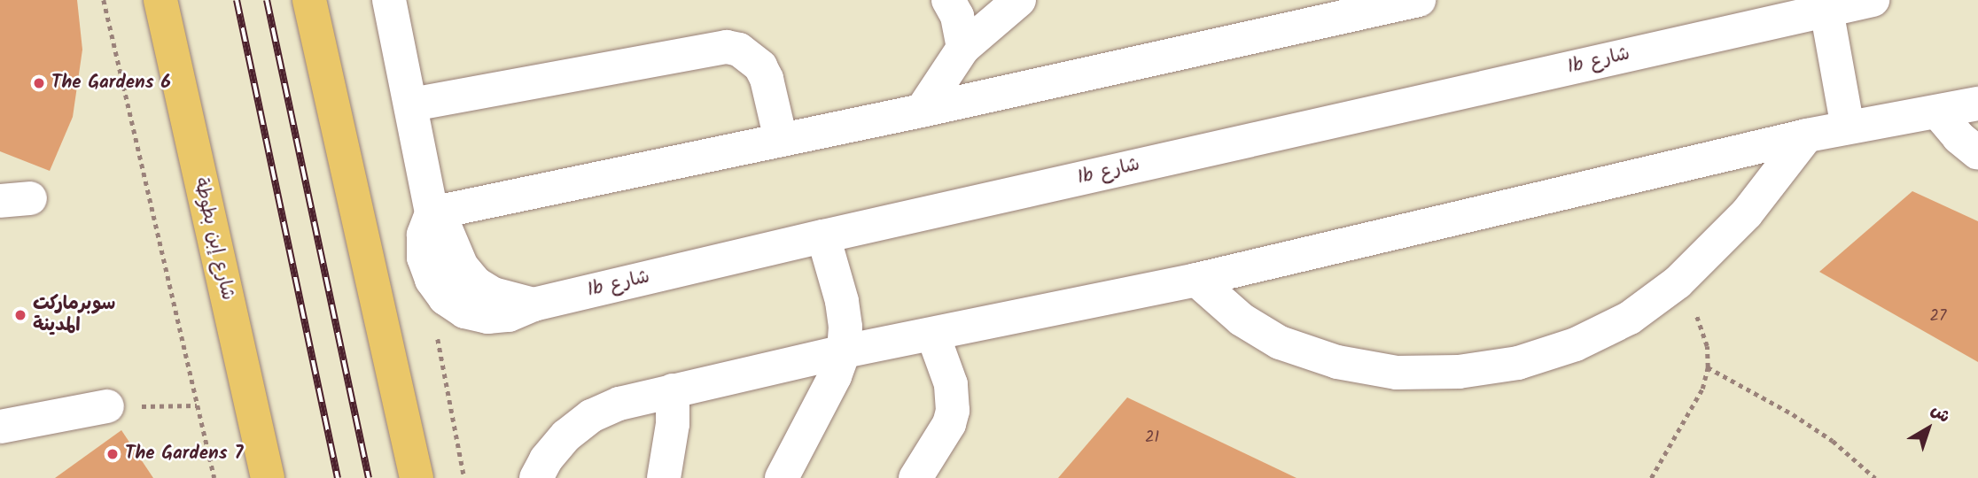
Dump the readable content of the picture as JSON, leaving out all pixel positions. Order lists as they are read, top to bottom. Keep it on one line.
{"streets":{"main road":["شارع إبن بطوطة"],"street":["1b شارع"]},"places":["The Gardens 6","سوبرماركت المدينة","The Gardens 7"],"house_numbers":["27","21"],"north":"top right"}
